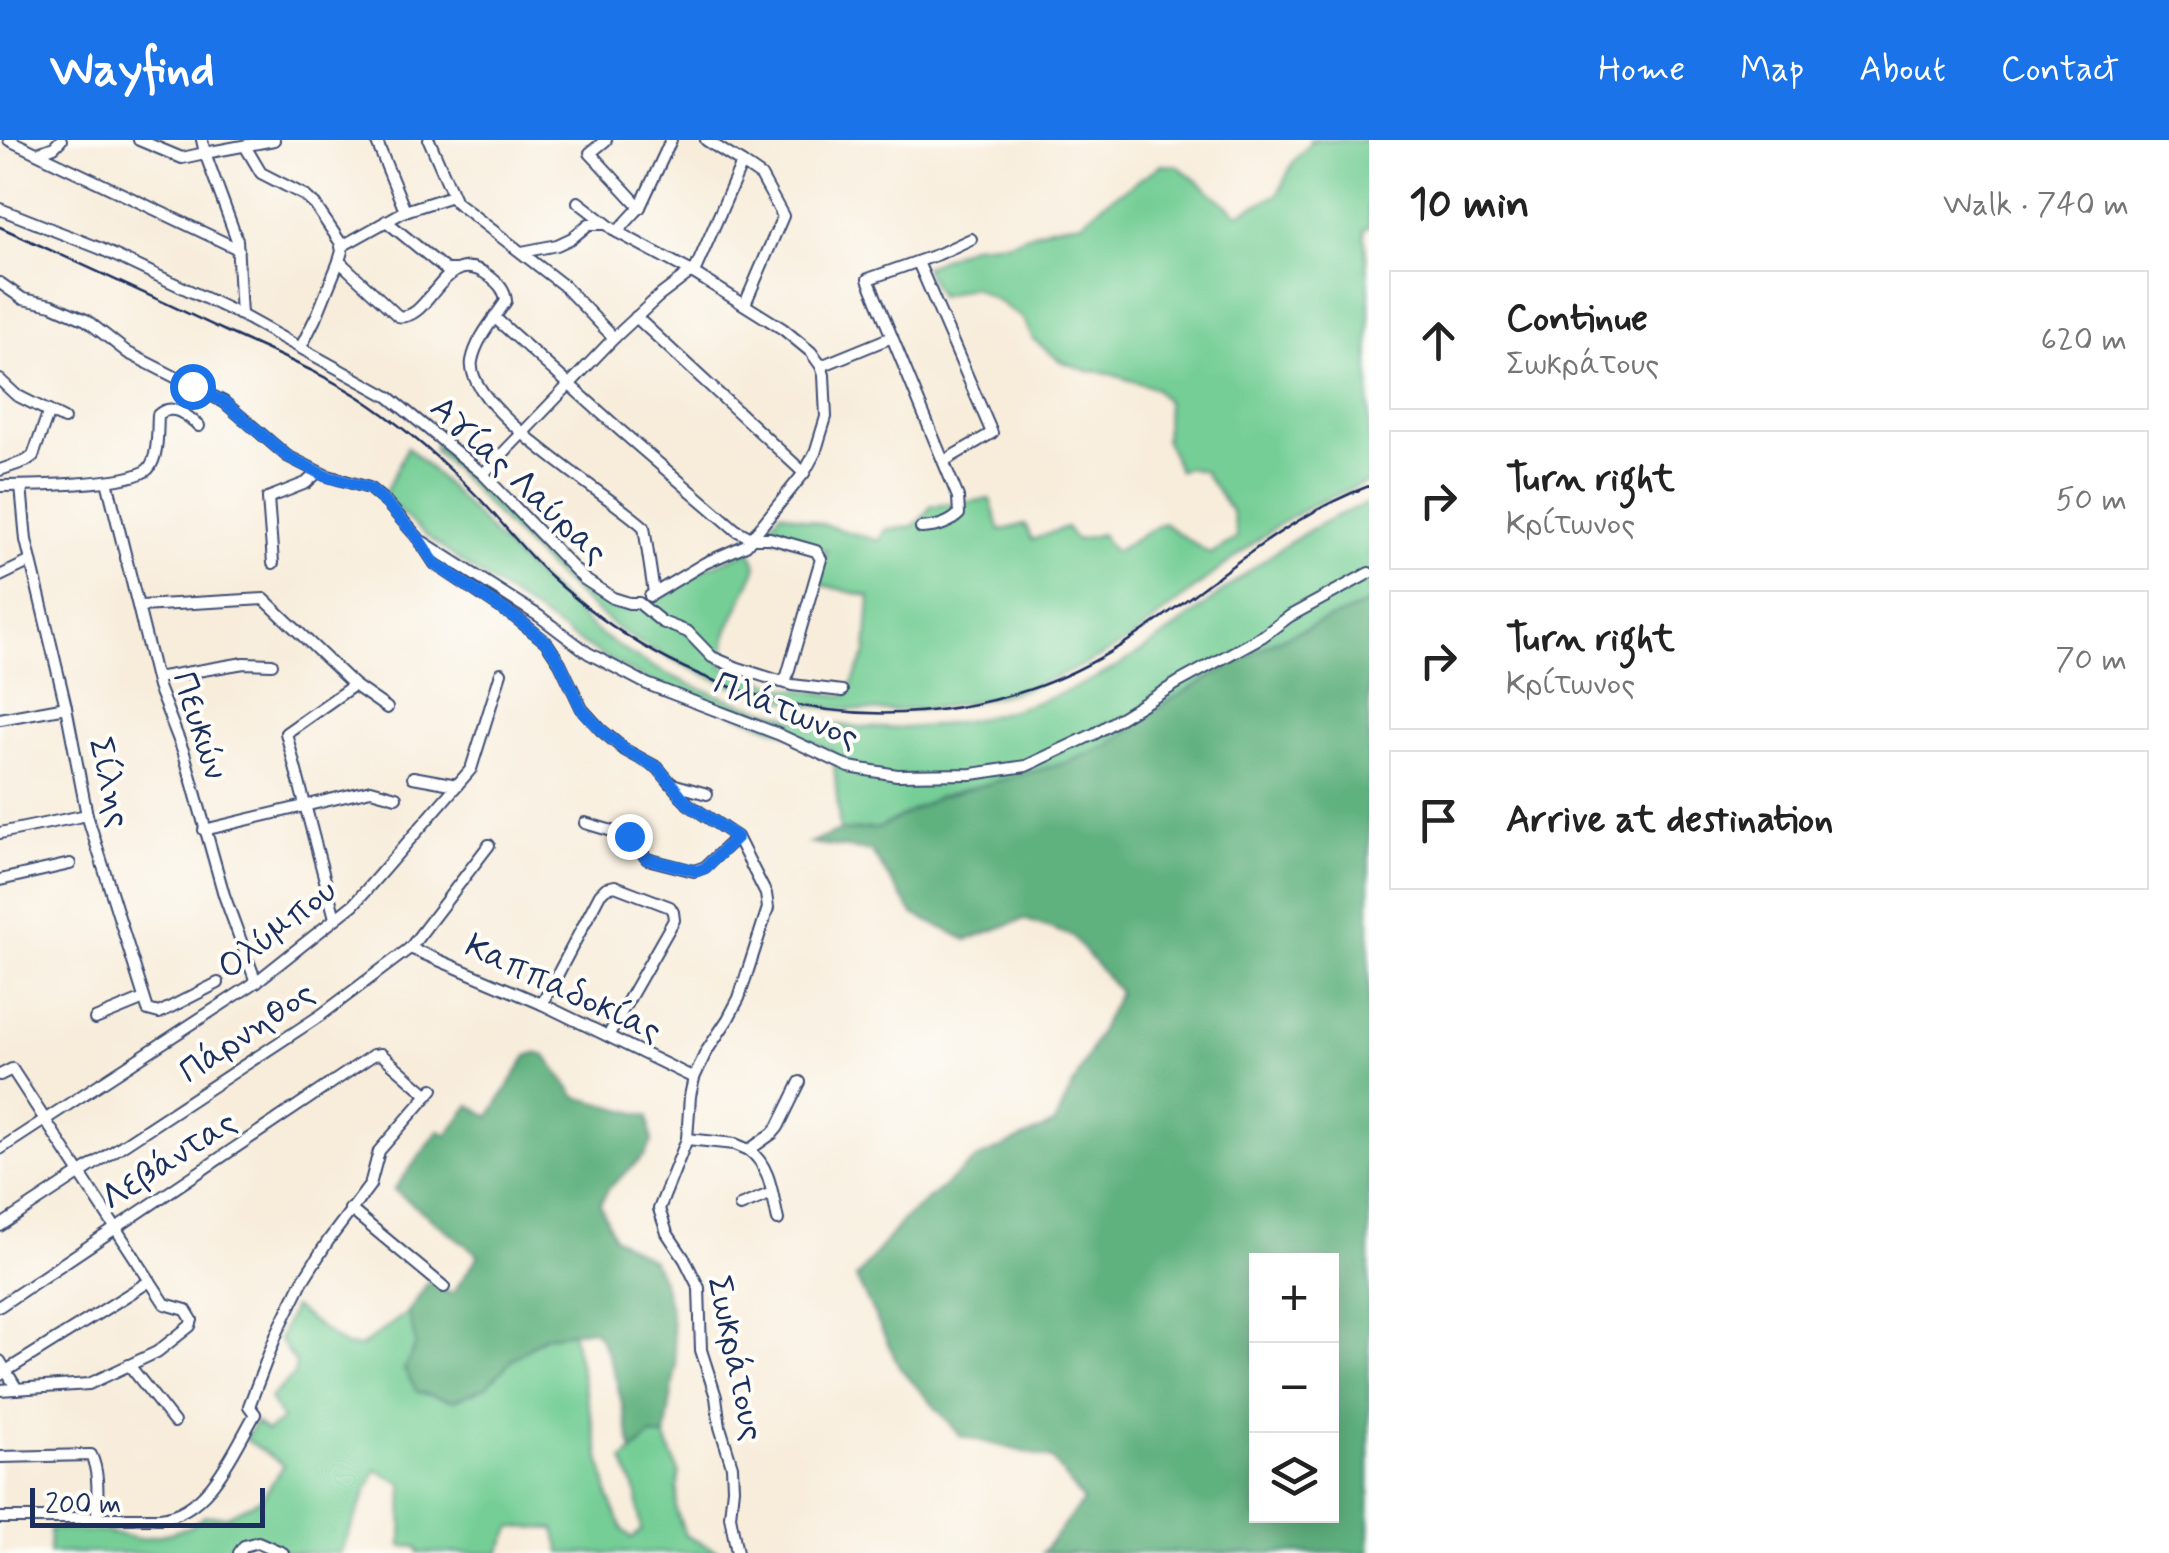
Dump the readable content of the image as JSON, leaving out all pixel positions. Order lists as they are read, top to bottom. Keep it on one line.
{"streets":{"street":["Αγίας Λαύρας","Πλάτωνος","Πευκών","Σίλης","Ολύμπου","Καππαδοκίας","Πάρνηθος","Λεβάντας","Σωκράτους"]},"crossings":[["Πλάτωνος","Σωκράτους"],["Πευκών","Ολύμπου"],["Καππαδοκίας","Πάρνηθος"],["Καππαδοκίας","Σωκράτους"]],"scale_bar":"200 m","page":{"header":"Wayfind","nav":["Home","Map","About","Contact"],"heading":["10 min","Walk · 740 m"],"list":[["Continue","Σωκράτους","620 m"],["Turn right","Κρίτωνος","50 m"],["Turn right","Κρίτωνος","70 m"],"Arrive at destination"],"map_buttons":["+","−"],"scale":"200 m"}}
